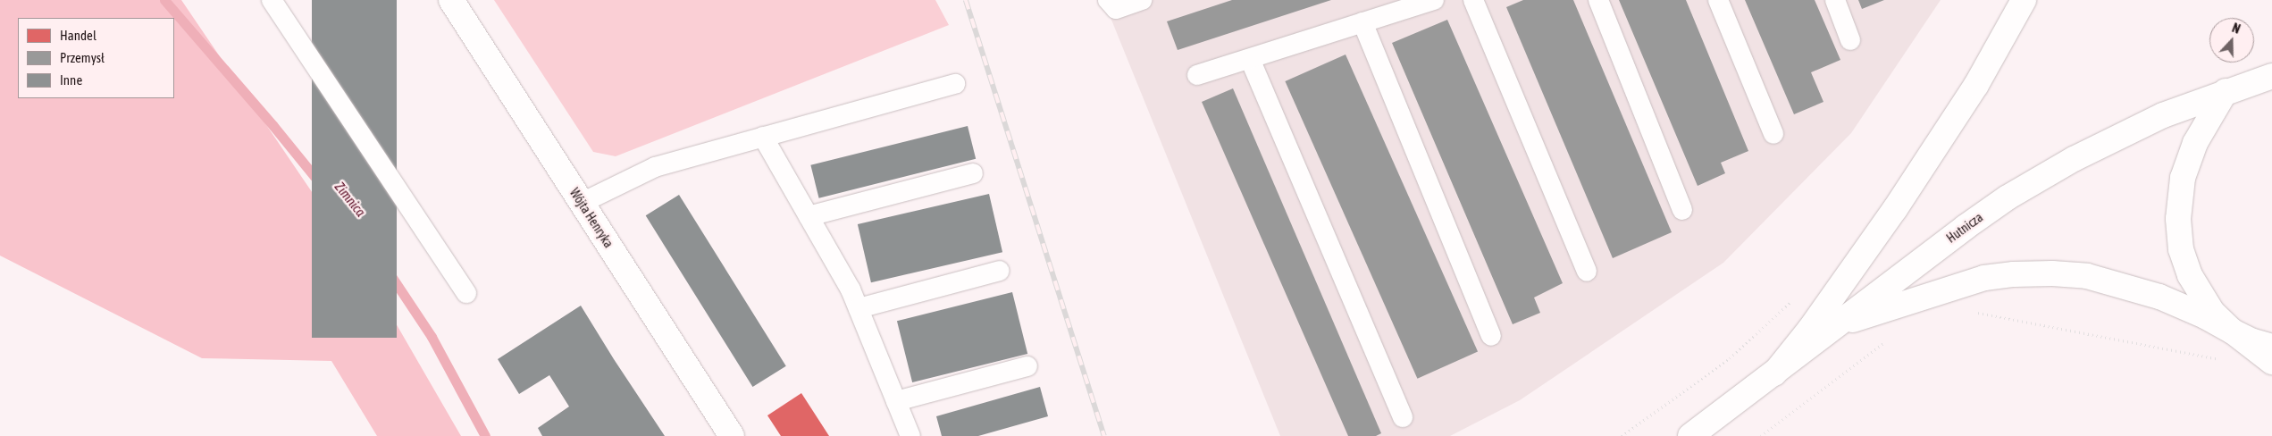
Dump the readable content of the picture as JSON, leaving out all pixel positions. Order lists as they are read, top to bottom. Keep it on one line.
{"streets":{"main road":["Wójta Henryka","Hutnicza"]},"water":["Zimnica"],"legend":["Handel","Przemysł","Inne"],"north":"top"}
